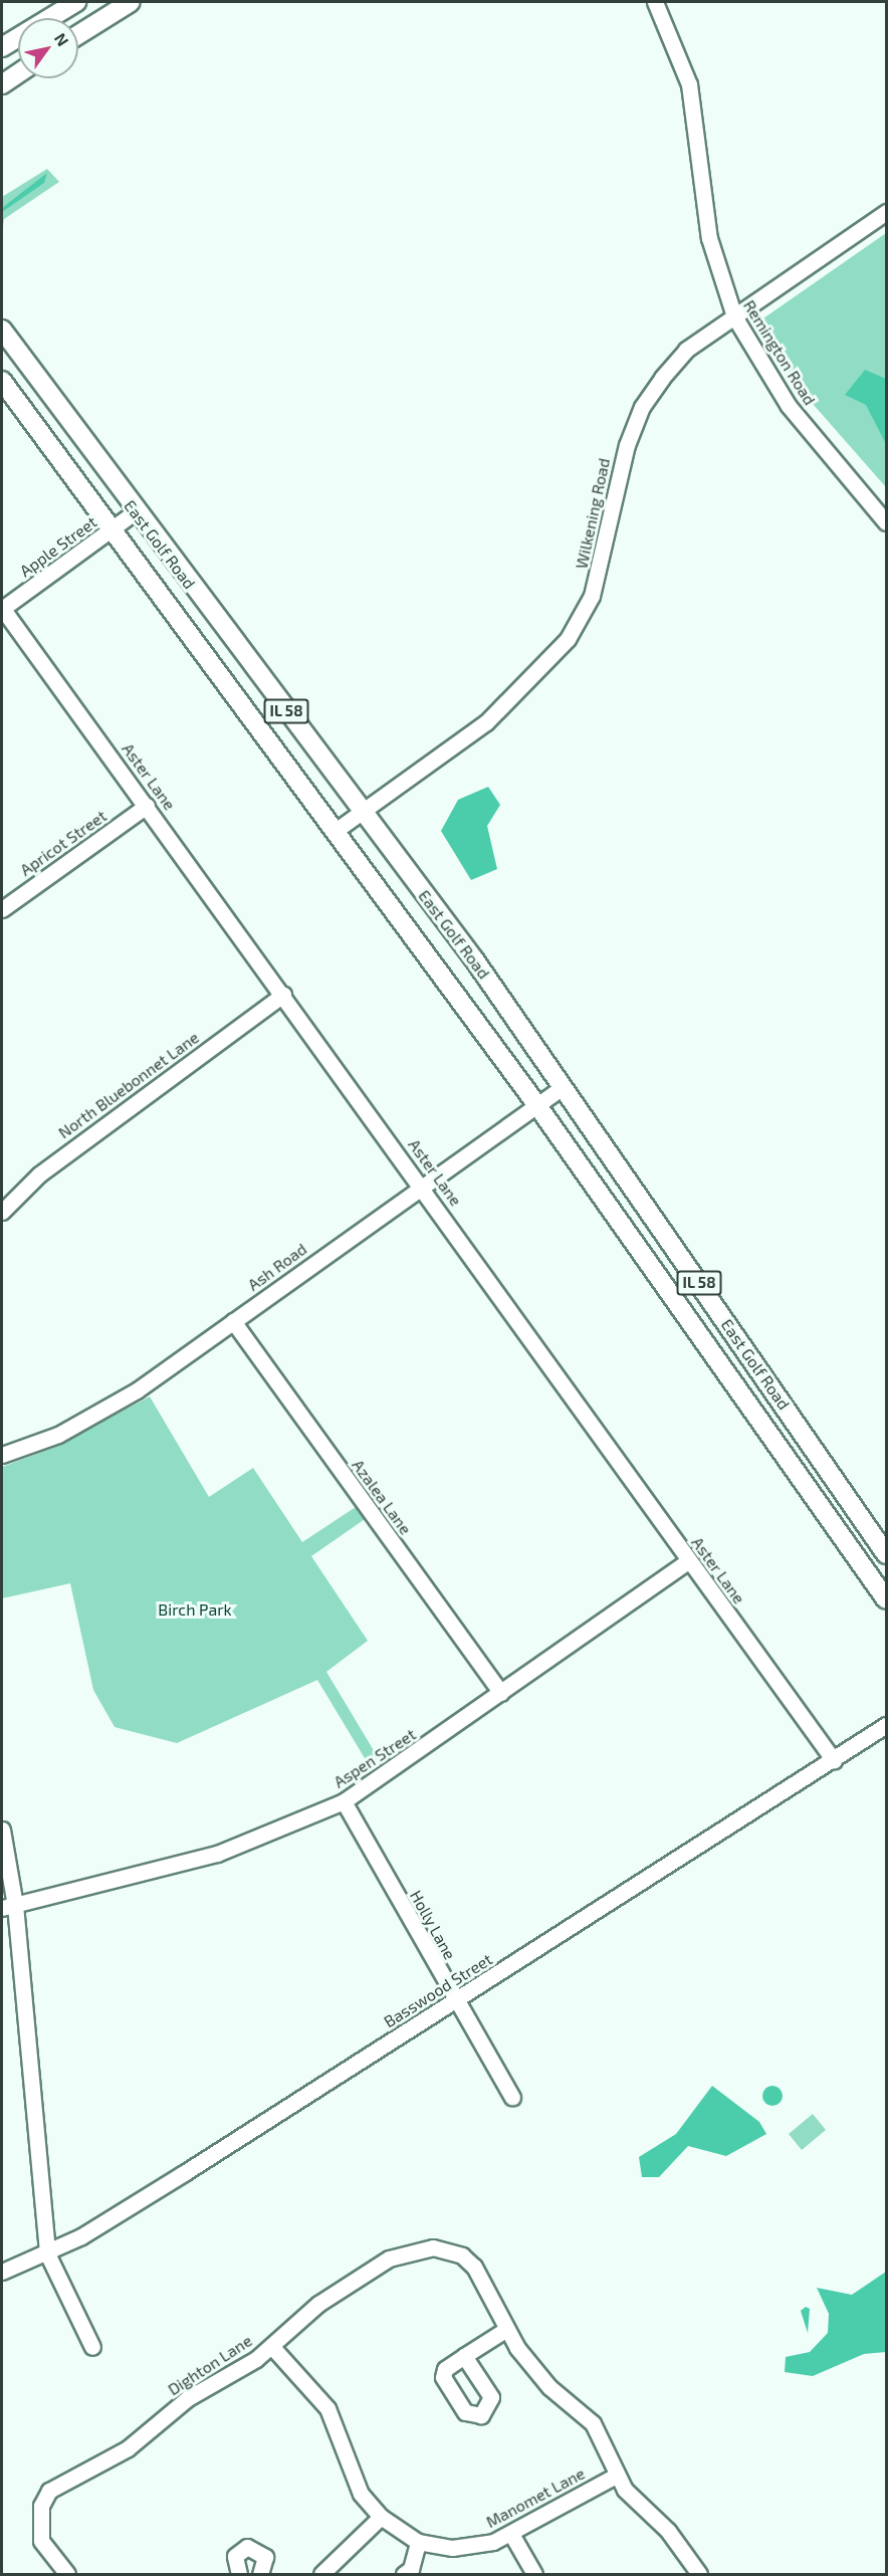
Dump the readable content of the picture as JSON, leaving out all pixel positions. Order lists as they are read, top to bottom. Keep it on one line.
{"streets":{"main road":["East Golf Road","IL 58"],"street":["Remington Road","Wilkening Road","Apple Street","Aster Lane","Apricot Street","North Bluebonnet Lane","Ash Road","Azalea Lane","Aspen Street","Holly Lane","Basswood Street","Dighton Lane","Manomet Lane"]},"crossings":[["Remington Road","Wilkening Road"],["Wilkening Road","East Golf Road"],["East Golf Road","Apple Street"],["East Golf Road","Ash Road"],["Apple Street","Aster Lane"],["Aster Lane","Apricot Street"],["Aster Lane","North Bluebonnet Lane"],["Aster Lane","Ash Road"],["Aster Lane","Aspen Street"],["Aster Lane","Basswood Street"],["Ash Road","Azalea Lane"],["Azalea Lane","Aspen Street"],["Aspen Street","Holly Lane"],["Holly Lane","Basswood Street"],["Dighton Lane","Manomet Lane"]],"parks":["Birch Park"],"north":"top right"}
